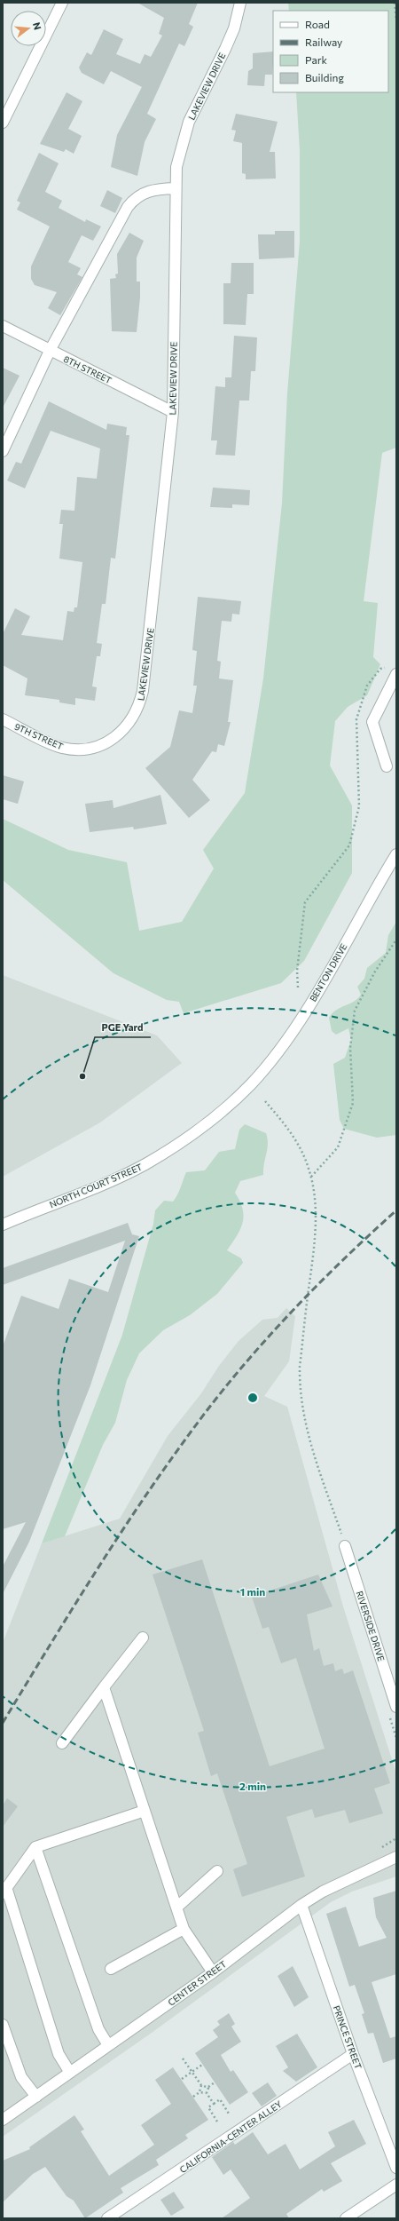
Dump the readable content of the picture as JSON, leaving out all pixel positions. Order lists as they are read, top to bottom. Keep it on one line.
{"streets":{"street":["LAKEVIEW DRIVE","8TH STREET","9TH STREET","BENTON DRIVE","NORTH COURT STREET","RIVERSIDE DRIVE","CENTER STREET","PRINCE STREET","CALIFORNIA-CENTER ALLEY"]},"crossings":[["LAKEVIEW DRIVE","8TH STREET"],["LAKEVIEW DRIVE","9TH STREET"],["BENTON DRIVE","NORTH COURT STREET"],["CENTER STREET","PRINCE STREET"],["PRINCE STREET","CALIFORNIA-CENTER ALLEY"]],"places":["PGE Yard"],"legend":["Road","Railway","Park","Building"],"north":"right","rings":["1 min","2 min"]}
